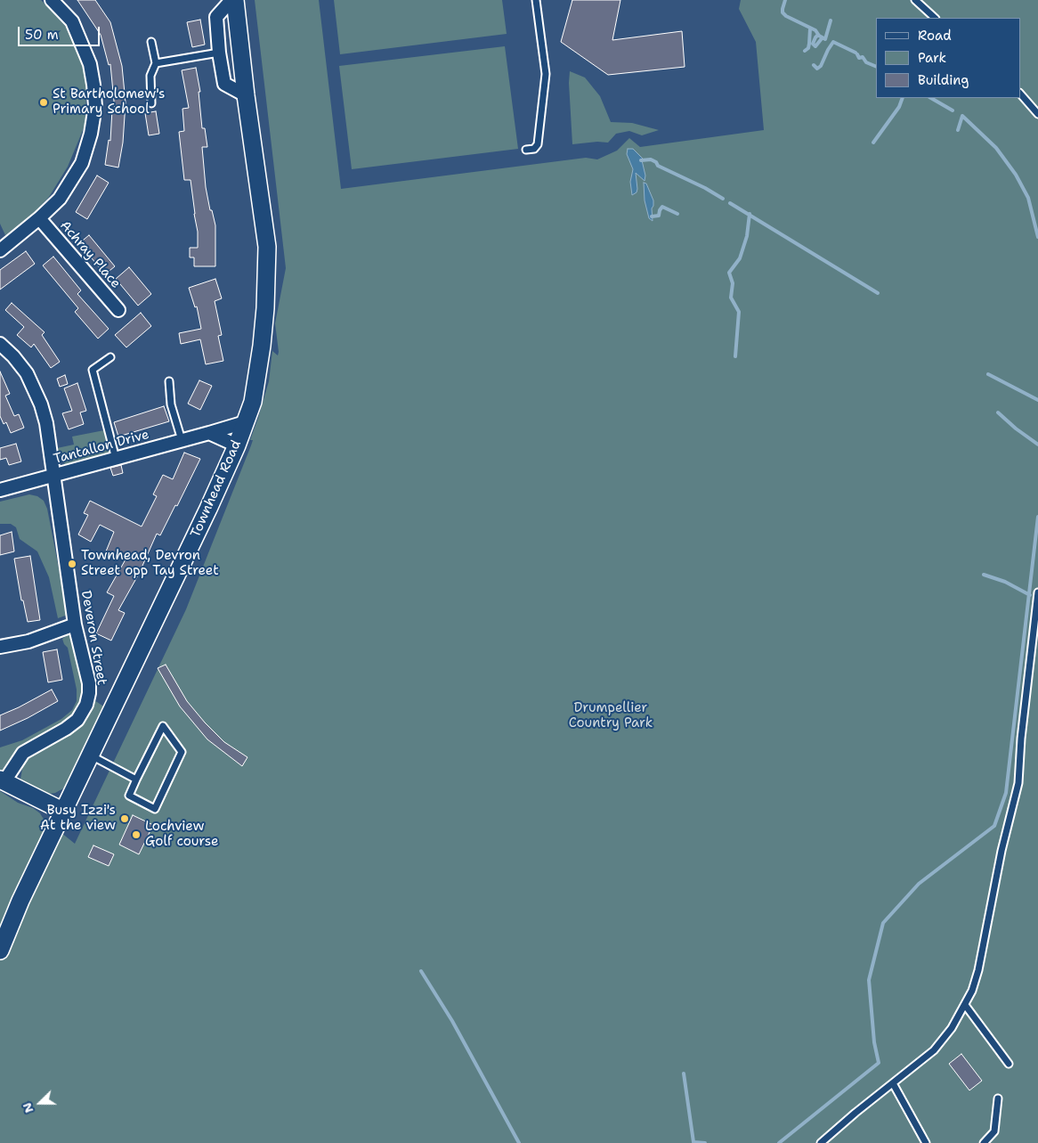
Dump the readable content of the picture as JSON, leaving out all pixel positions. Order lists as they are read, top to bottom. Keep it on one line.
{"streets":{"street":["Achray Place","Tantallon Drive","Townhead Road","Deveron Street"]},"crossings":[["Tantallon Drive","Townhead Road"],["Tantallon Drive","Deveron Street"]],"parks":["Drumpellier Country Park"],"places":["St Bartholomew's Primary School","Townhead, Devron Street opp Tay Street","Busy Izzi's At the view","Lochview Golf course"],"legend":["Road","Park","Building"],"scale_bar":"50 m","north":"left"}
